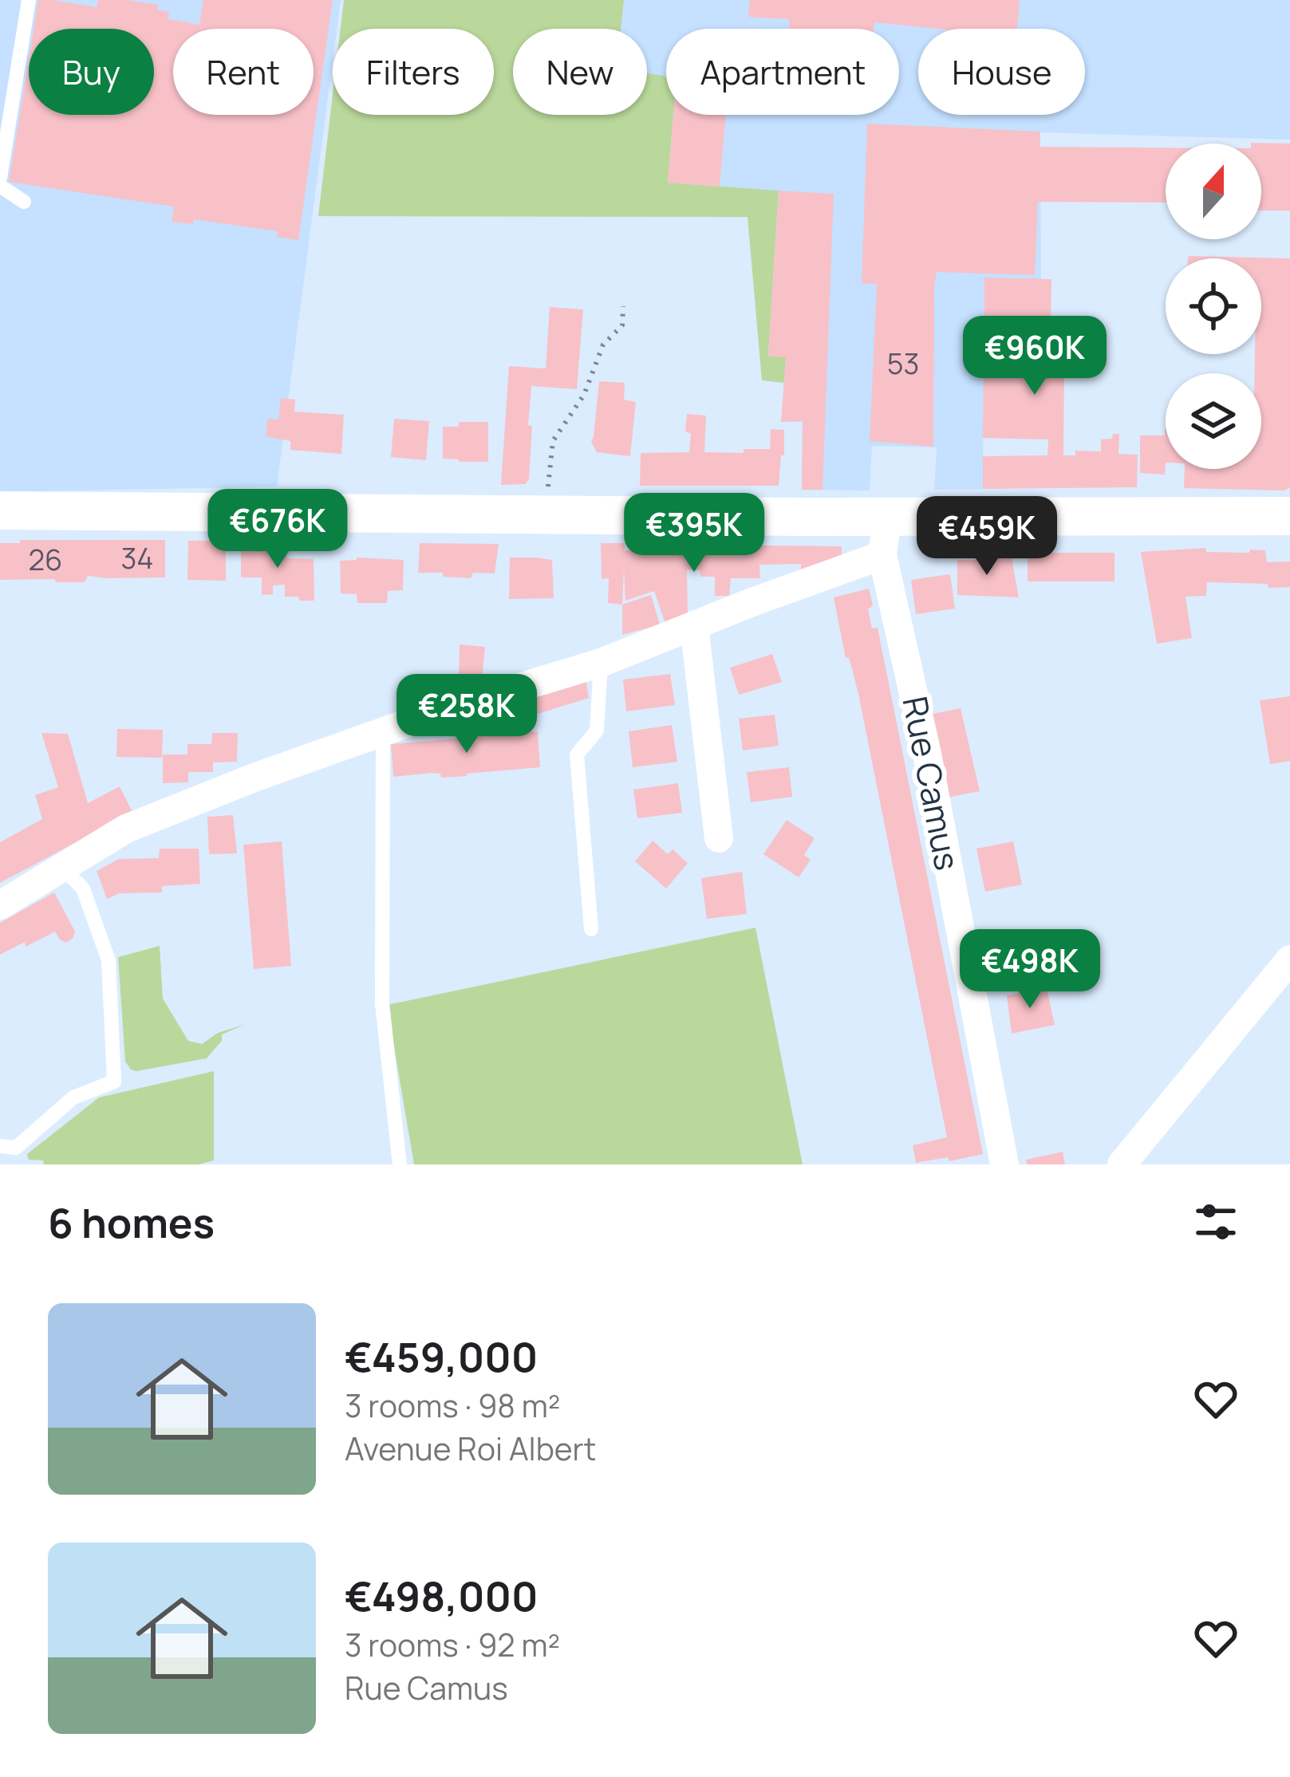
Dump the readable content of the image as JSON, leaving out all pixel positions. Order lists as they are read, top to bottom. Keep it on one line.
{"streets":{"street":["Rue Camus"]},"house_numbers":["53","34","26"],"north":"top","page":{"chip":["Buy","Rent","Filters","New","Apartment","House"],"price":["€960K","€676K","€395K","€459K","€258K","€498K"],"heading":"6 homes","list":[{"name":"€459,000","note":"3 rooms · 98 m² · Avenue Roi Albert"},{"name":"€498,000","note":"3 rooms · 92 m² · Rue Camus"}]}}
